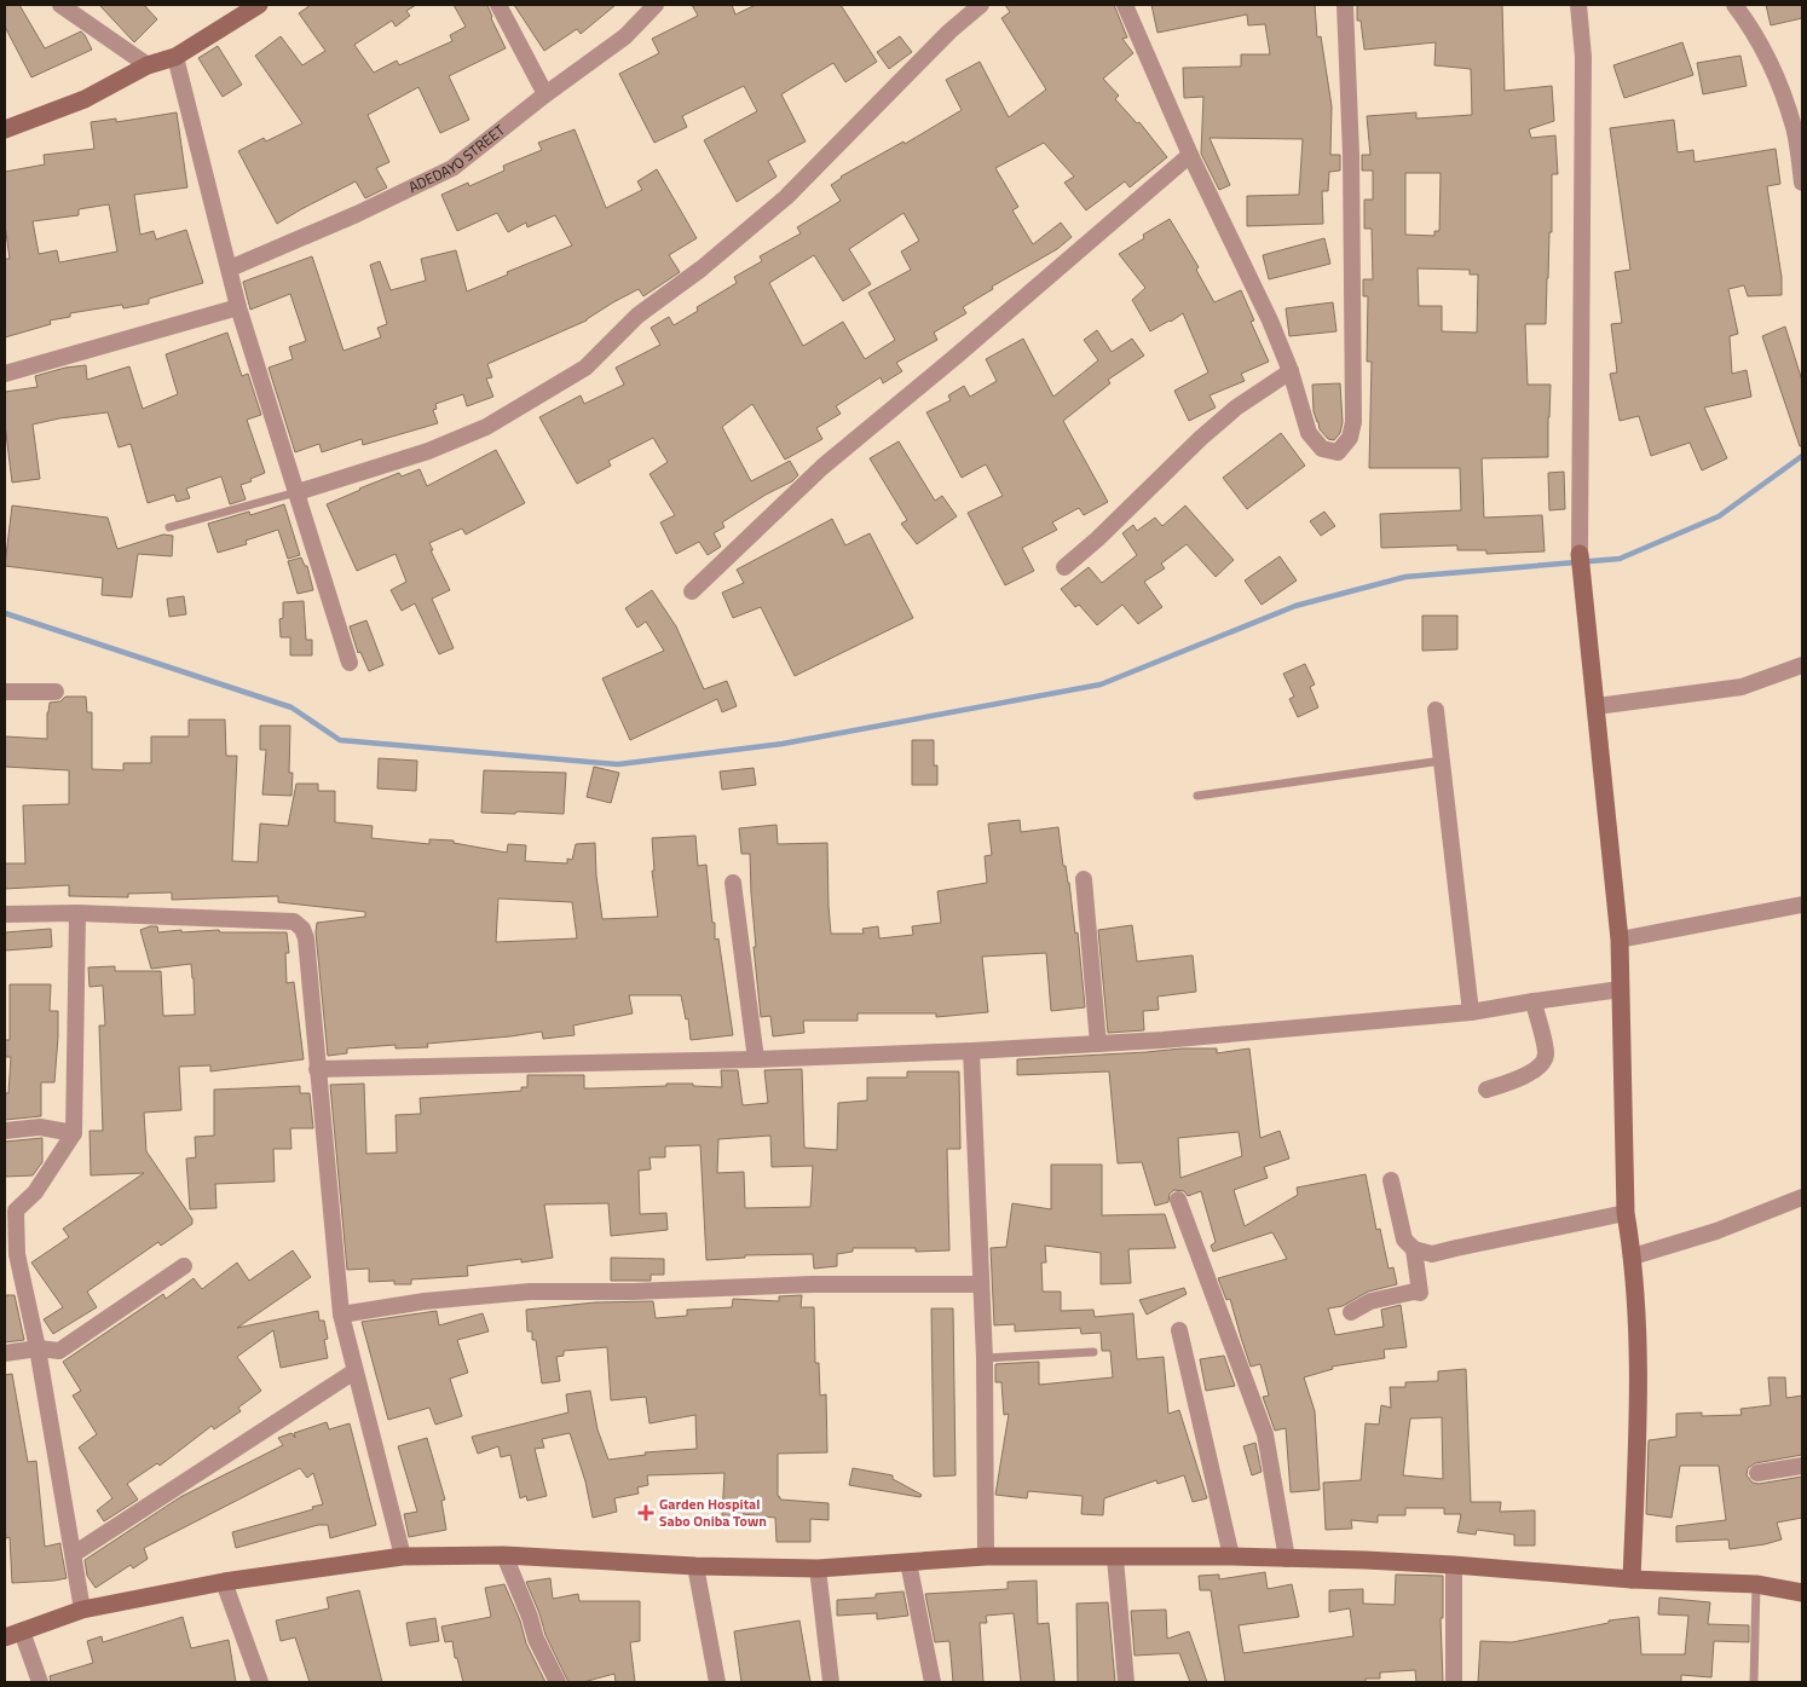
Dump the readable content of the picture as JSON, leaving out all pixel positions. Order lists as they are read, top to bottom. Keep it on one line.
{"streets":{"street":["ADEDAYO STREET"]},"places":{"health":["Garden Hospital Sabo Oniba Town"]}}
